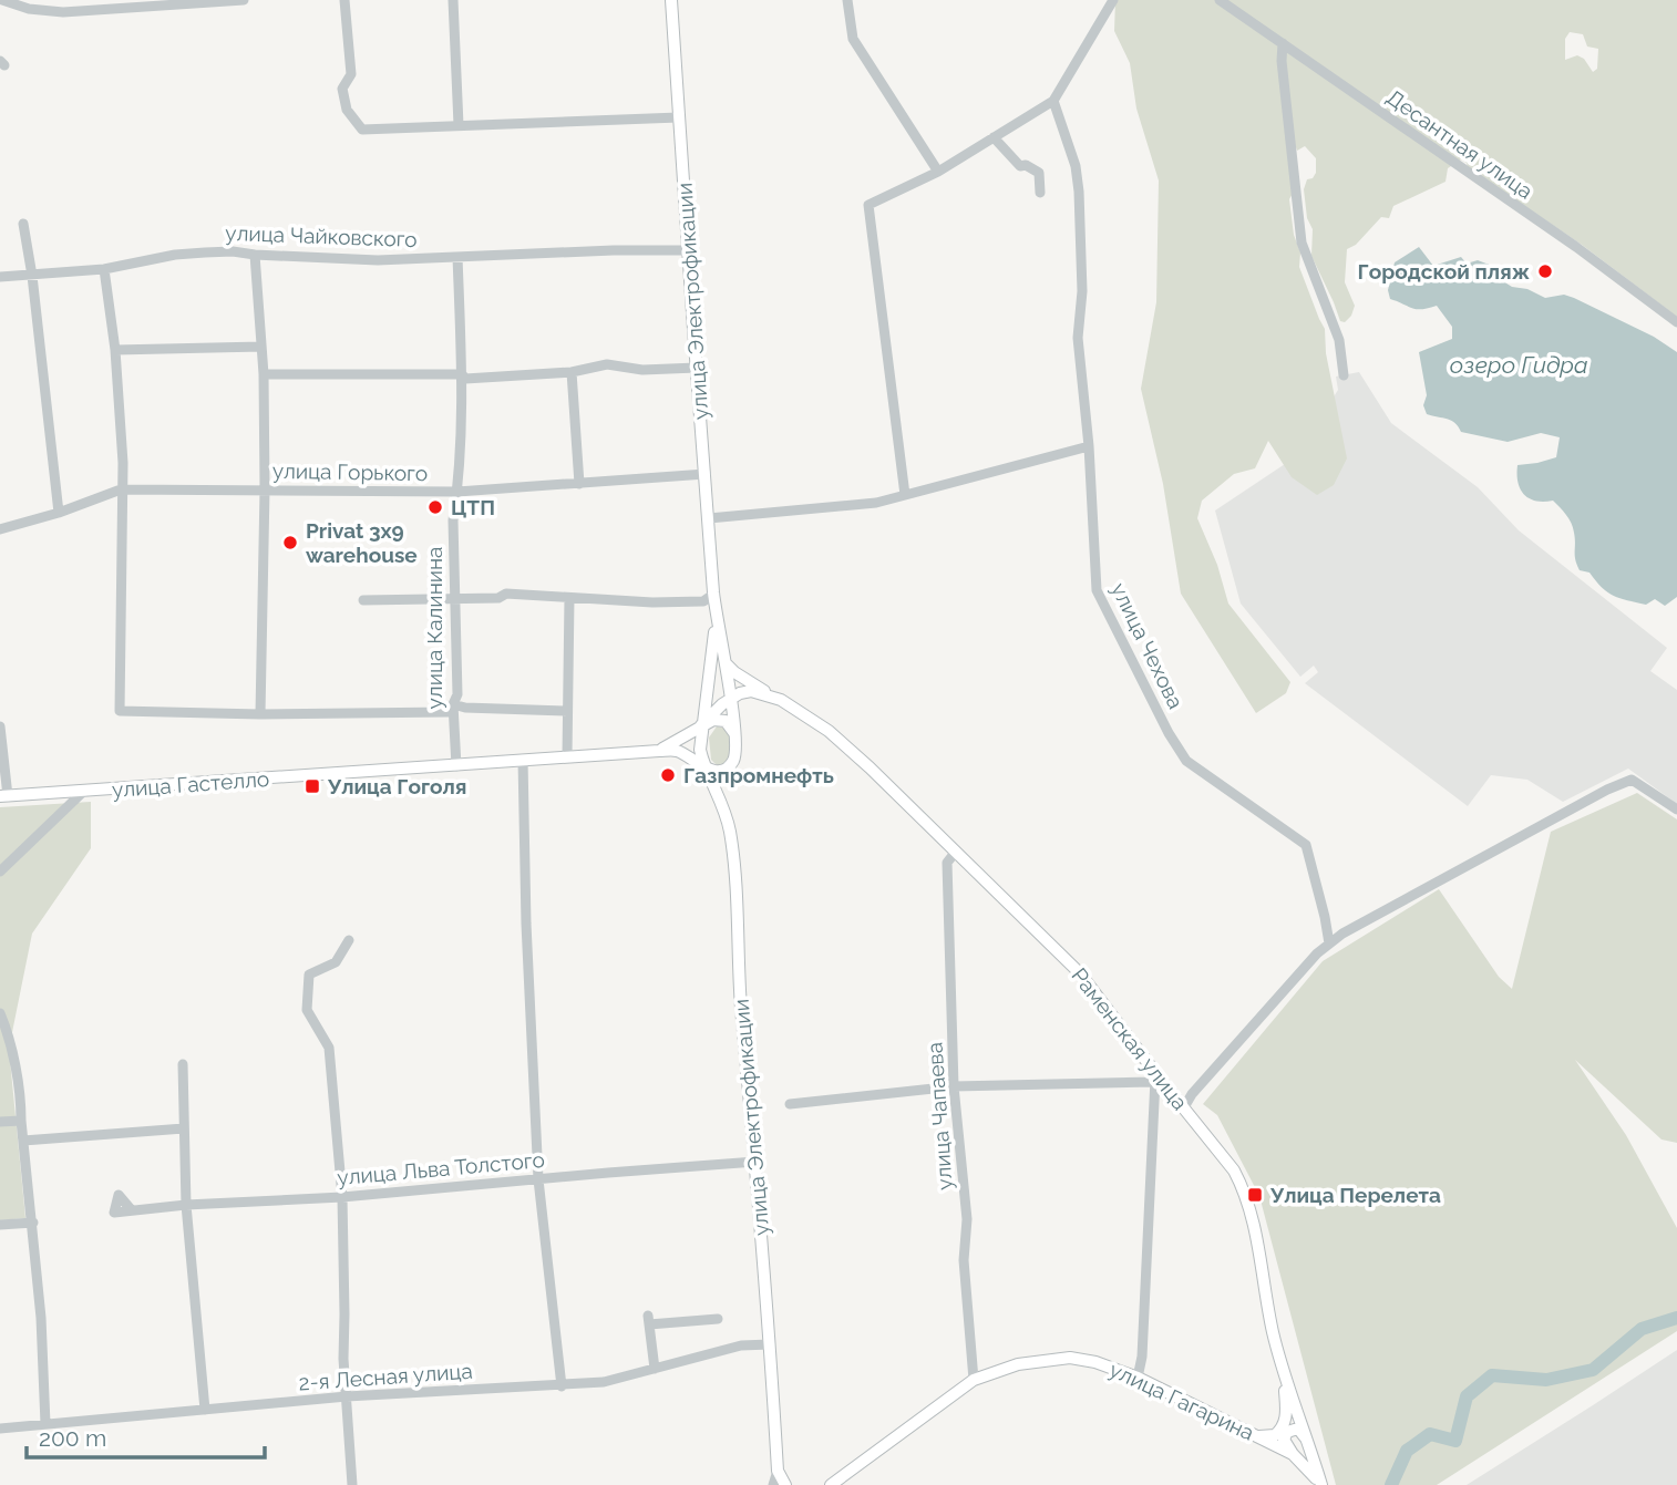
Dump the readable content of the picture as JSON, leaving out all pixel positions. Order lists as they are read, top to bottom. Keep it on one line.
{"streets":{"main road":["улица Электрофикации","улица Гастелло","Раменская улица","улица Гагарина"],"street":["Десантная улица","улица Чайковского","улица Горького","улица Калинина","улица Чехова","улица Чапаева","улица Льва Толстого","2-я Лесная улица"]},"crossings":[["улица Чайковского","улица Электрофикации"],["улица Чайковского","улица Калинина"],["улица Электрофикации","улица Горького"],["улица Электрофикации","улица Гастелло"],["улица Электрофикации","улица Льва Толстого"],["улица Электрофикации","2-я Лесная улица"],["улица Горького","улица Калинина"],["улица Калинина","улица Гастелло"],["улица Гастелло","Раменская улица"],["Раменская улица","улица Чапаева"],["Раменская улица","улица Гагарина"],["улица Чапаева","улица Гагарина"]],"water":["озеро Гидра"],"places":{"other":["Городской пляж","ЦТП","Privat 3x9 warehouse","Газпромнефть"],"transit":["Улица Гоголя","Улица Перелета"]},"scale_bar":"200 m"}
